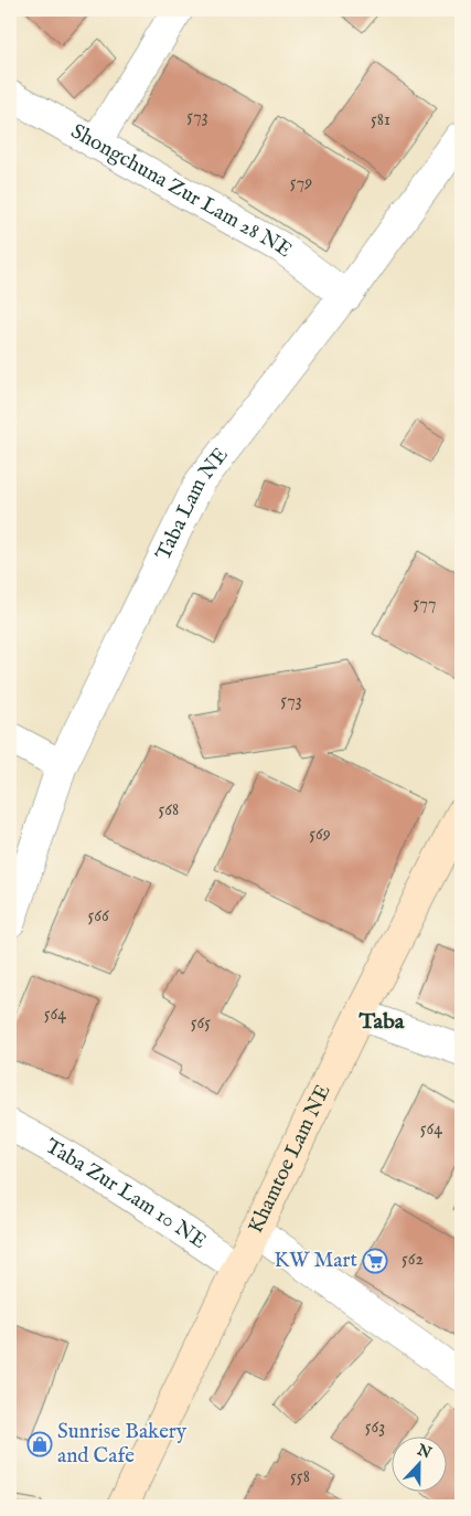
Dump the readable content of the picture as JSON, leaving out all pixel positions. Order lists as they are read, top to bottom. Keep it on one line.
{"streets":{"main road":["Khamtoe Lam NE"],"street":["Shongchuna Zur Lam 28 NE","Taba Lam NE","Taba Zur Lam 10 NE"]},"crossings":[["Shongchuna Zur Lam 28 NE","Taba Lam NE"],["Khamtoe Lam NE","Taba Zur Lam 10 NE"]],"districts":["Taba"],"places":{"supermarket":["KW Mart"],"shop":["Sunrise Bakery and Cafe"]},"house_numbers":["573","581","579","577","573","568","569","566","564","565","564","562","563","558"],"north":"top"}
